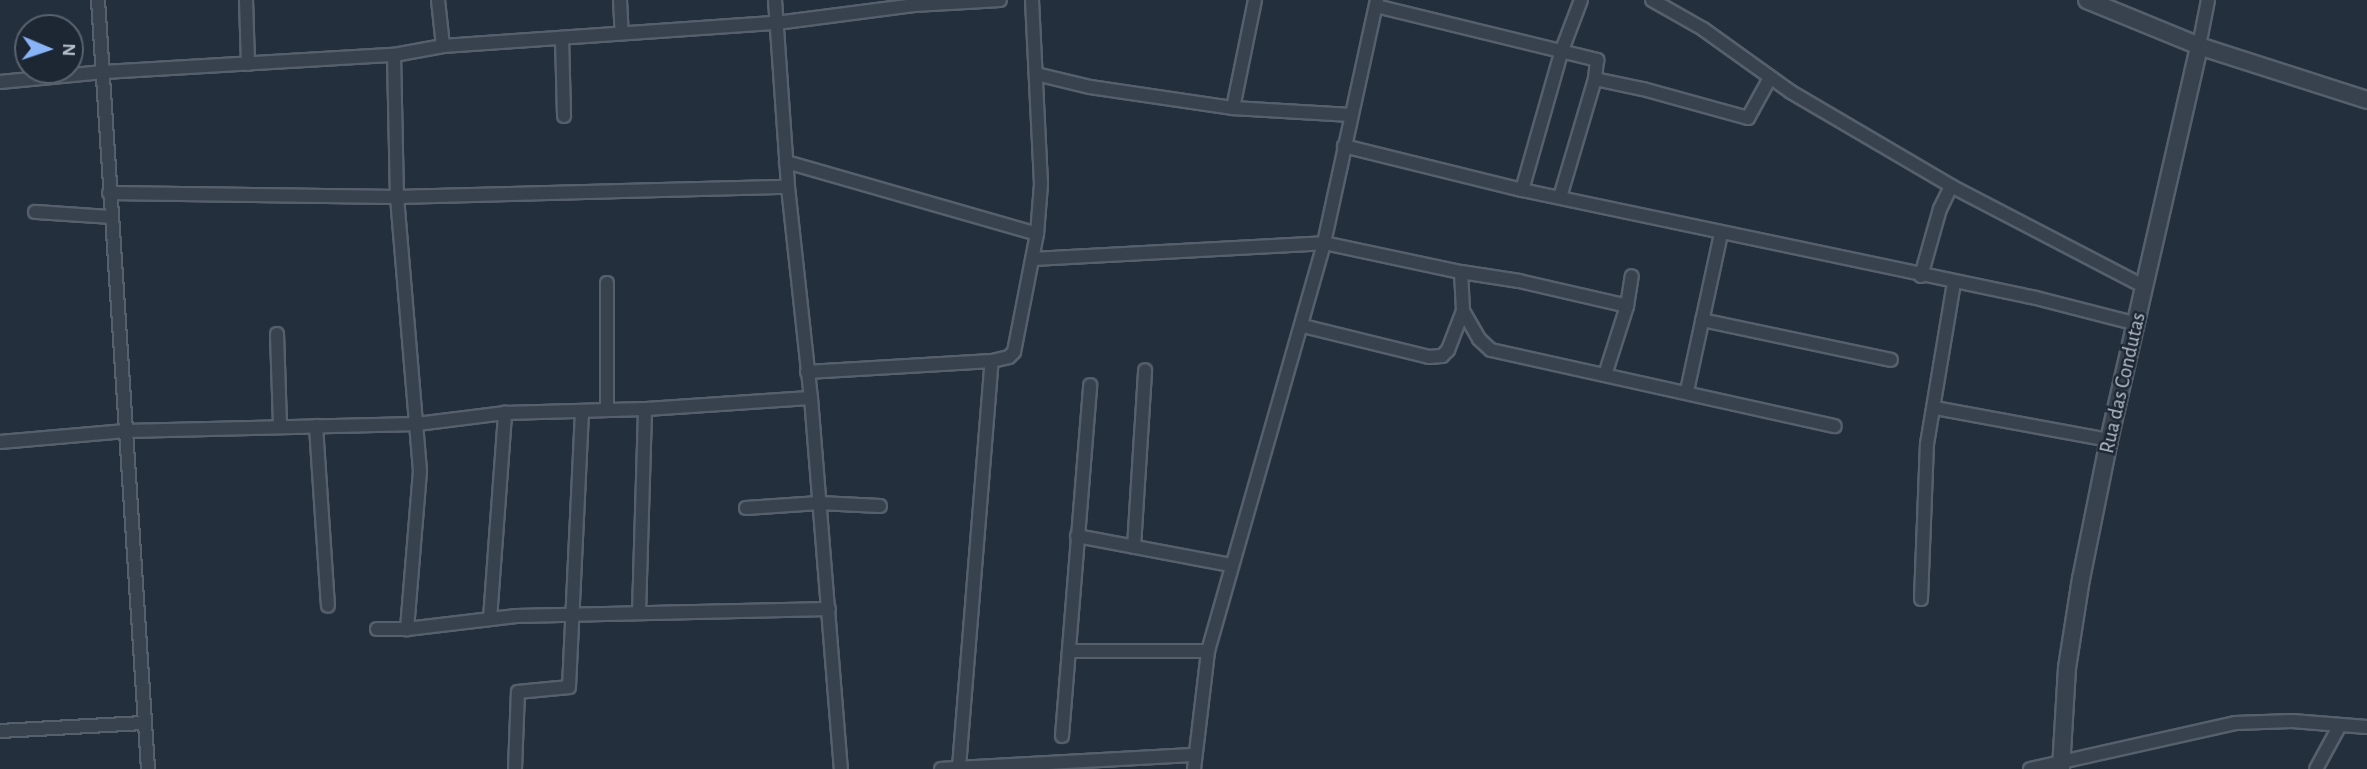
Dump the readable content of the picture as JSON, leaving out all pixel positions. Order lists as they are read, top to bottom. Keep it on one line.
{"streets":{"street":["Rua das Condutas"]},"north":"right"}
